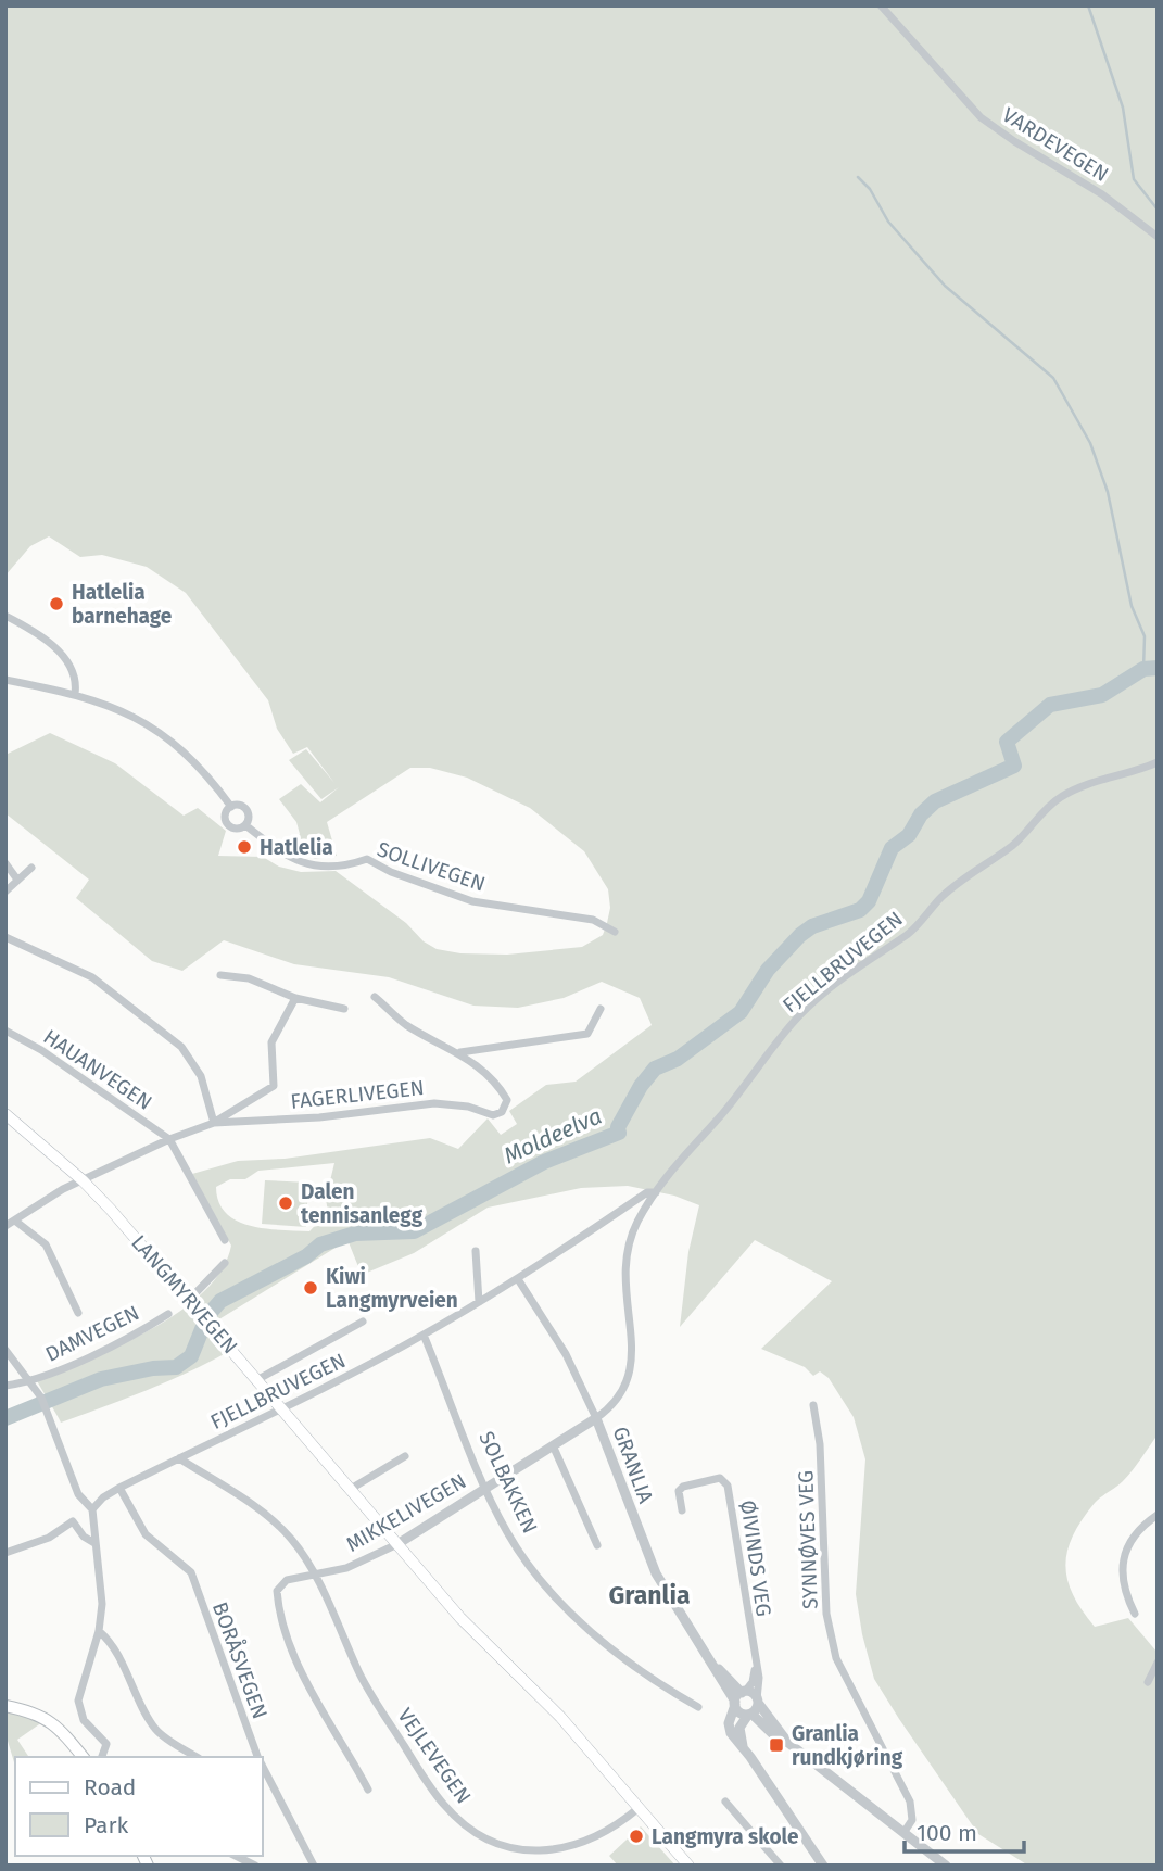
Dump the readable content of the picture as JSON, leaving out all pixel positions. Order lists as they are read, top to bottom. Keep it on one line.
{"streets":{"main road":["LANGMYRVEGEN"],"street":["VARDEVEGEN","SOLLIVEGEN","FJELLBRUVEGEN","HAUANVEGEN","FAGERLIVEGEN","DAMVEGEN","GRANLIA","SOLBAKKEN","MIKKELIVEGEN","SYNNØVES VEG","ØIVINDS VEG","BORÅSVEGEN","VEJLEVEGEN"]},"crossings":[["FJELLBRUVEGEN","LANGMYRVEGEN"],["FJELLBRUVEGEN","GRANLIA"],["FJELLBRUVEGEN","SOLBAKKEN"],["FJELLBRUVEGEN","MIKKELIVEGEN"],["FJELLBRUVEGEN","BORÅSVEGEN"],["FJELLBRUVEGEN","VEJLEVEGEN"],["HAUANVEGEN","FAGERLIVEGEN"],["FAGERLIVEGEN","LANGMYRVEGEN"],["LANGMYRVEGEN","MIKKELIVEGEN"],["LANGMYRVEGEN","VEJLEVEGEN"],["GRANLIA","MIKKELIVEGEN"],["GRANLIA","SYNNØVES VEG"],["GRANLIA","ØIVINDS VEG"],["SOLBAKKEN","MIKKELIVEGEN"],["MIKKELIVEGEN","VEJLEVEGEN"]],"districts":["Granlia"],"water":["Moldeelva"],"places":{"other":["Hatlelia barnehage","Hatlelia","Dalen tennisanlegg","Kiwi Langmyrveien","Langmyra skole"],"transit":["Granlia rundkjøring"]},"legend":["Road","Park"],"scale_bar":"100 m"}
